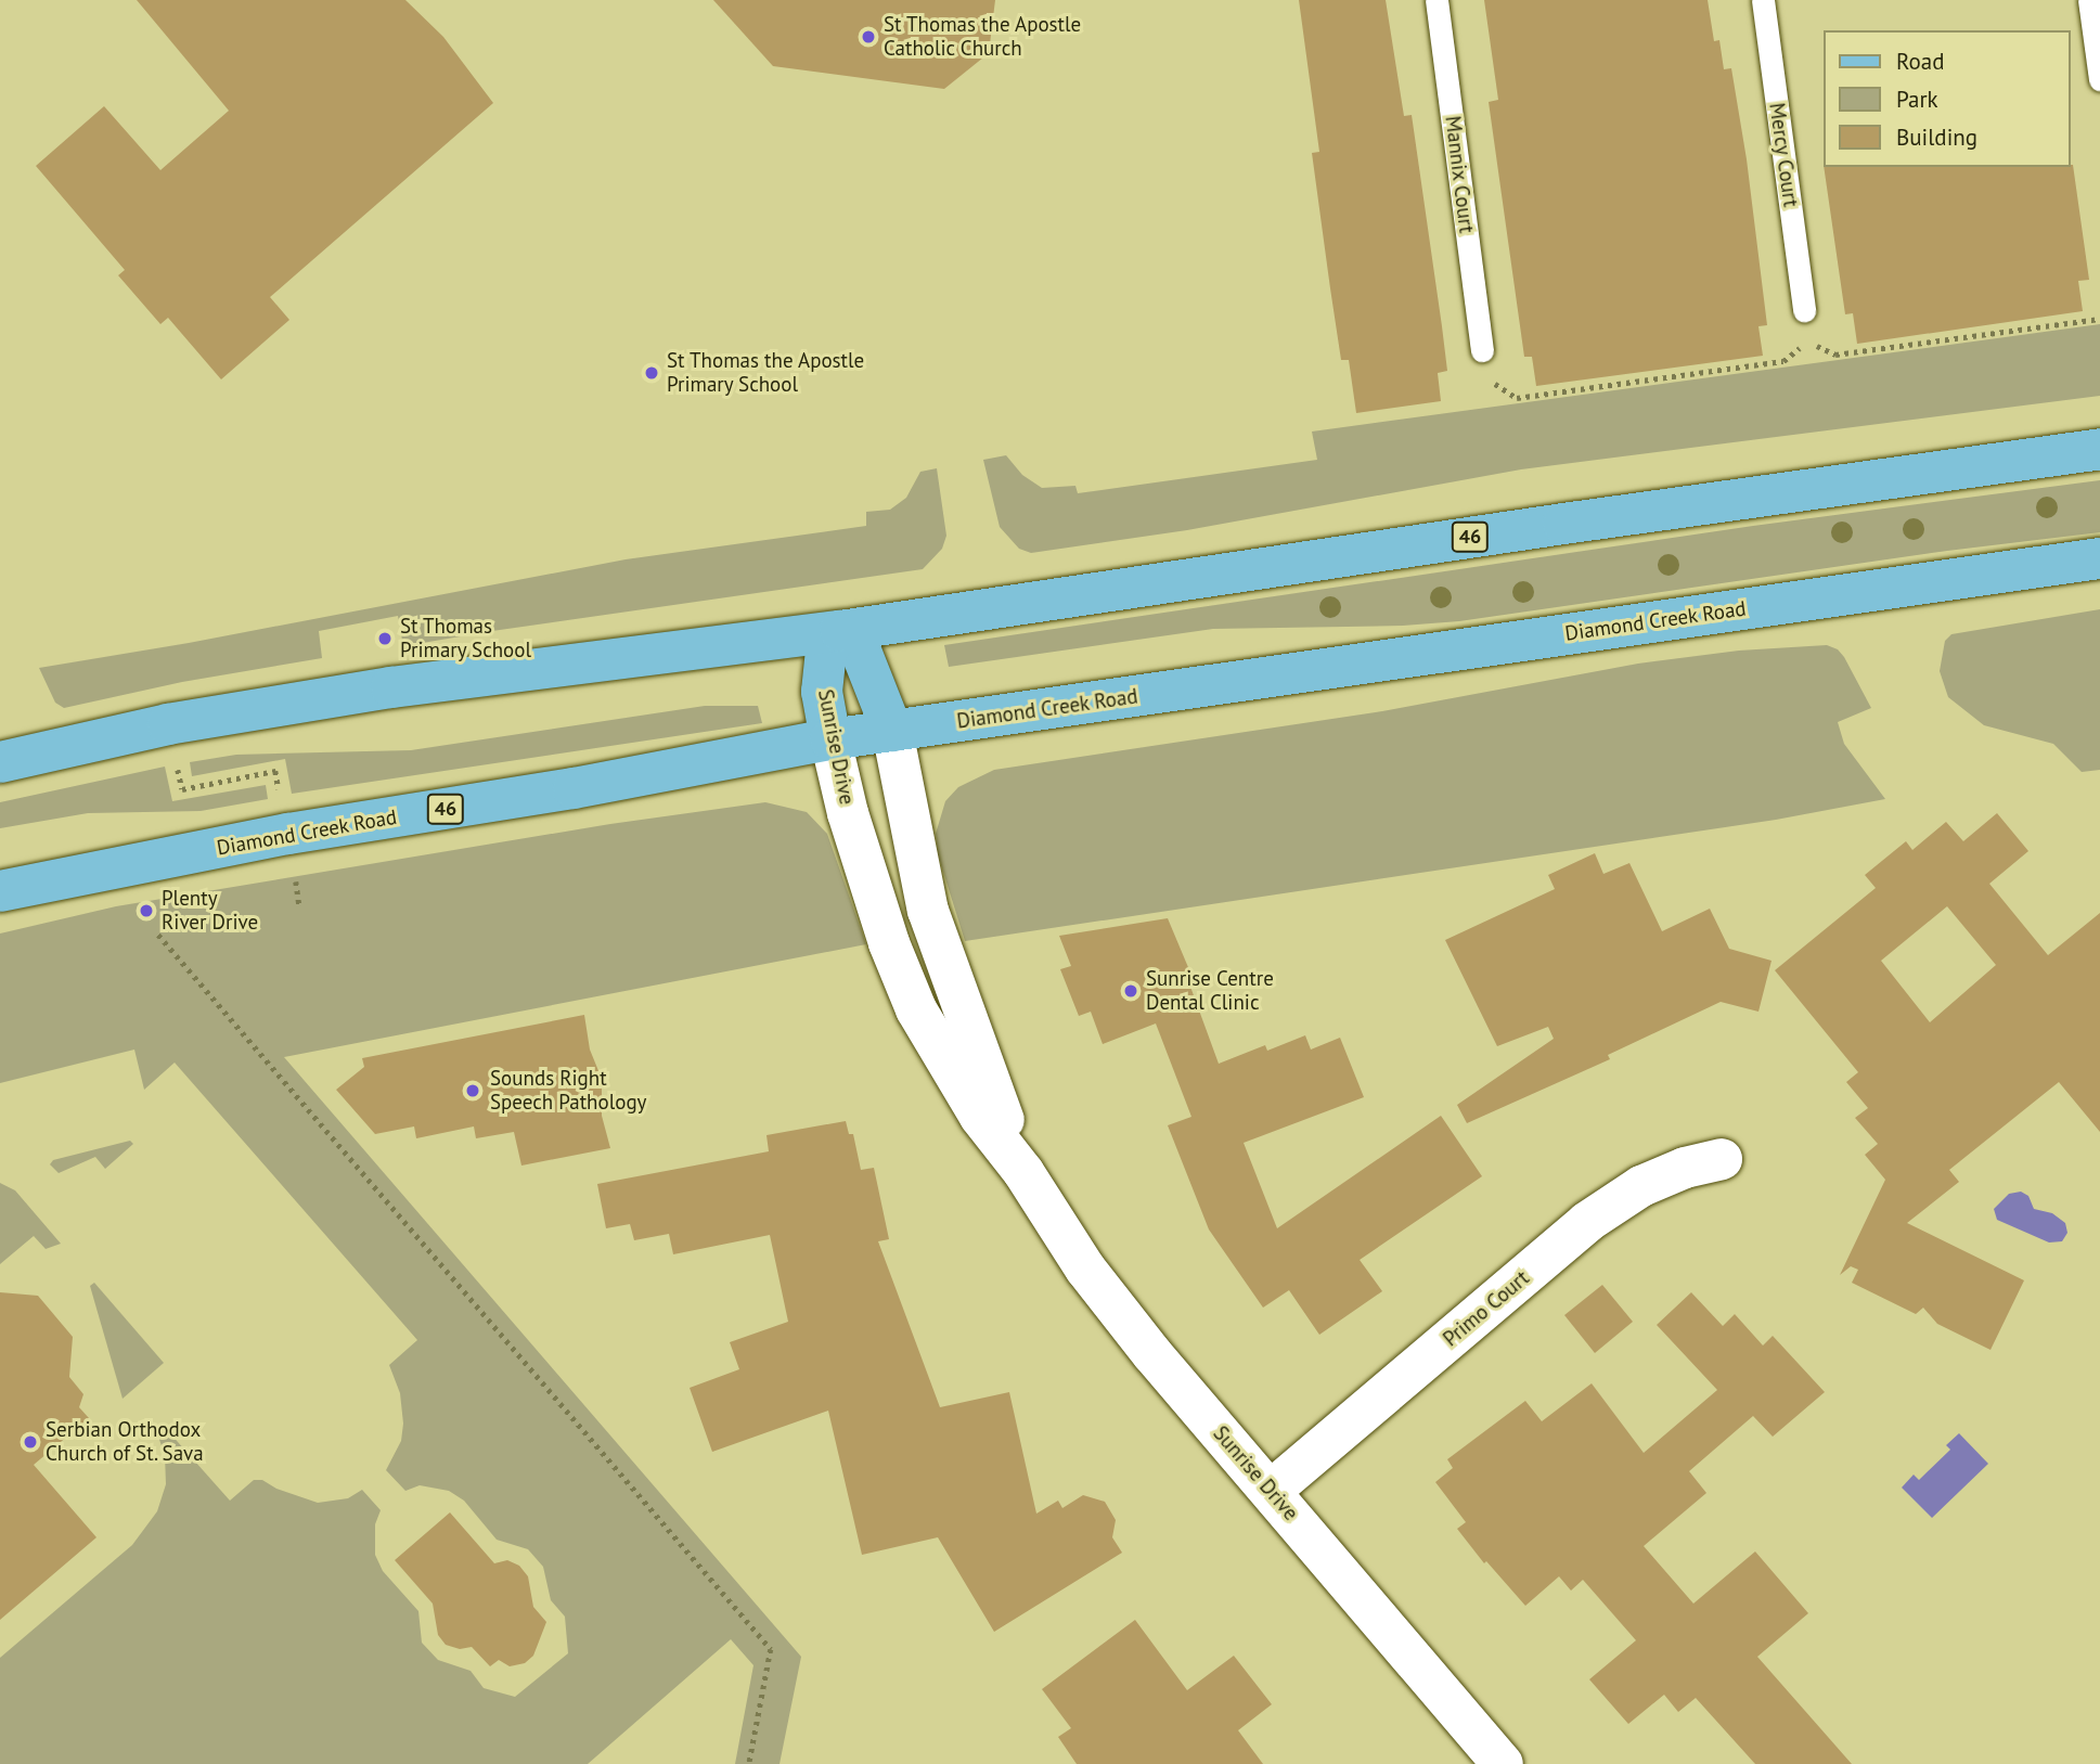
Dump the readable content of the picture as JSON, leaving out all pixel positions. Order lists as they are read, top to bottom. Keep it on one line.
{"streets":{"main road":["46","Diamond Creek Road","Sunrise Drive"],"street":["Primo Court"],"lane":["Mercy Court","Mannix Court"]},"crossings":[["46","Sunrise Drive"],["Diamond Creek Road","Sunrise Drive"],["Sunrise Drive","Primo Court"]],"places":["St Thomas the Apostle Catholic Church","St Thomas the Apostle Primary School","St Thomas Primary School","Plenty River Drive","Sunrise Centre Dental Clinic","Sounds Right Speech Pathology","Serbian Orthodox Church of St. Sava"],"legend":["Road","Park","Building"]}
